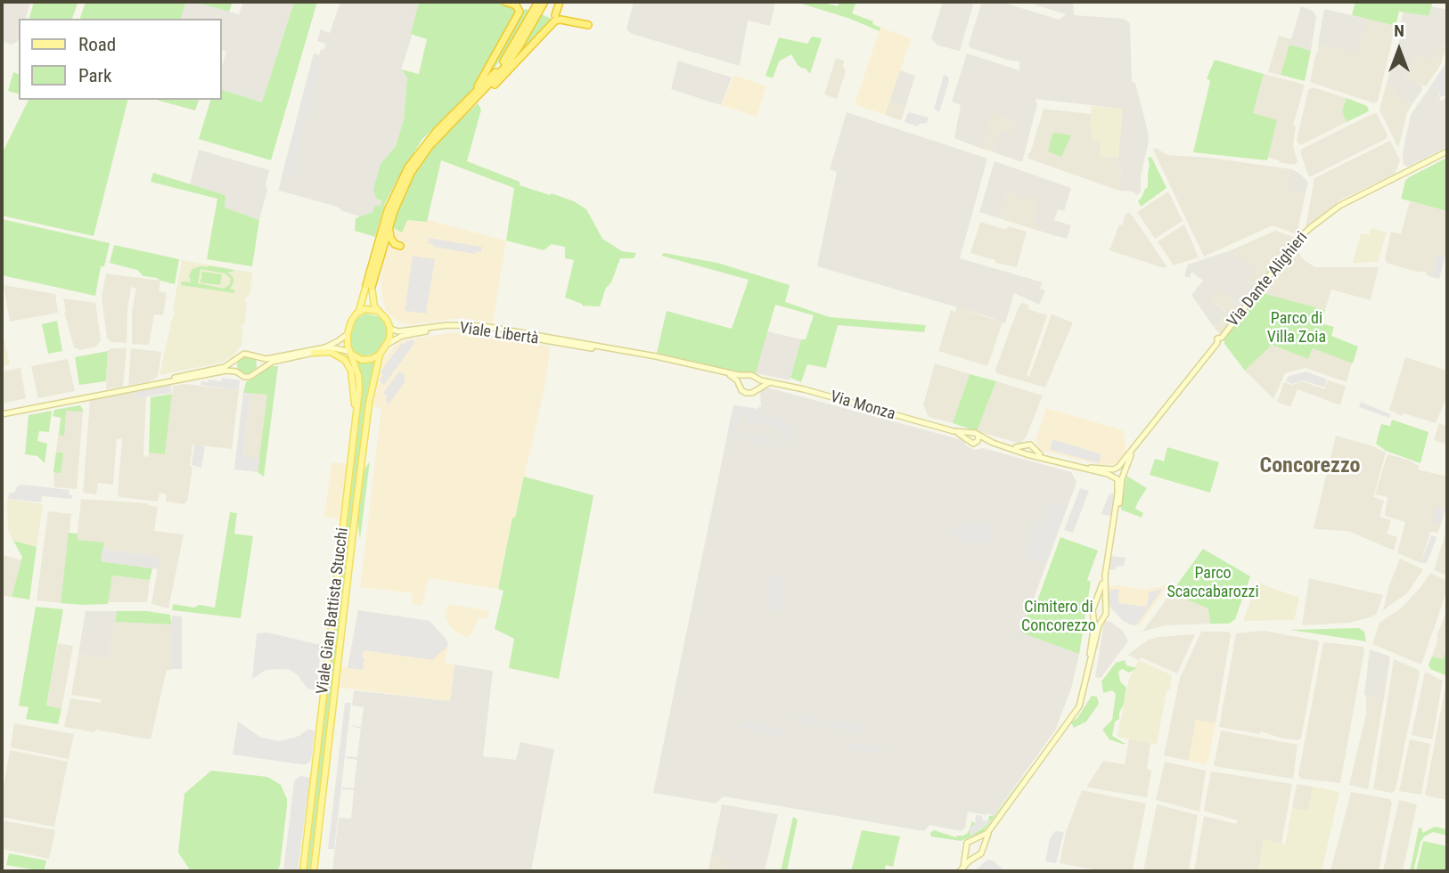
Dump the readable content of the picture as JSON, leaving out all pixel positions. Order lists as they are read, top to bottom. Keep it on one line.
{"streets":{"main road":["Via Dante Alighieri","Viale Libertà","Via Monza","Viale Gian Battista Stucchi"]},"crossings":[["Viale Libertà","Viale Gian Battista Stucchi"]],"districts":["Concorezzo"],"parks":["Parco di Villa Zoia","Parco Scaccabarozzi","Cimitero di Concorezzo"],"legend":["Road","Park"],"north":"top"}
